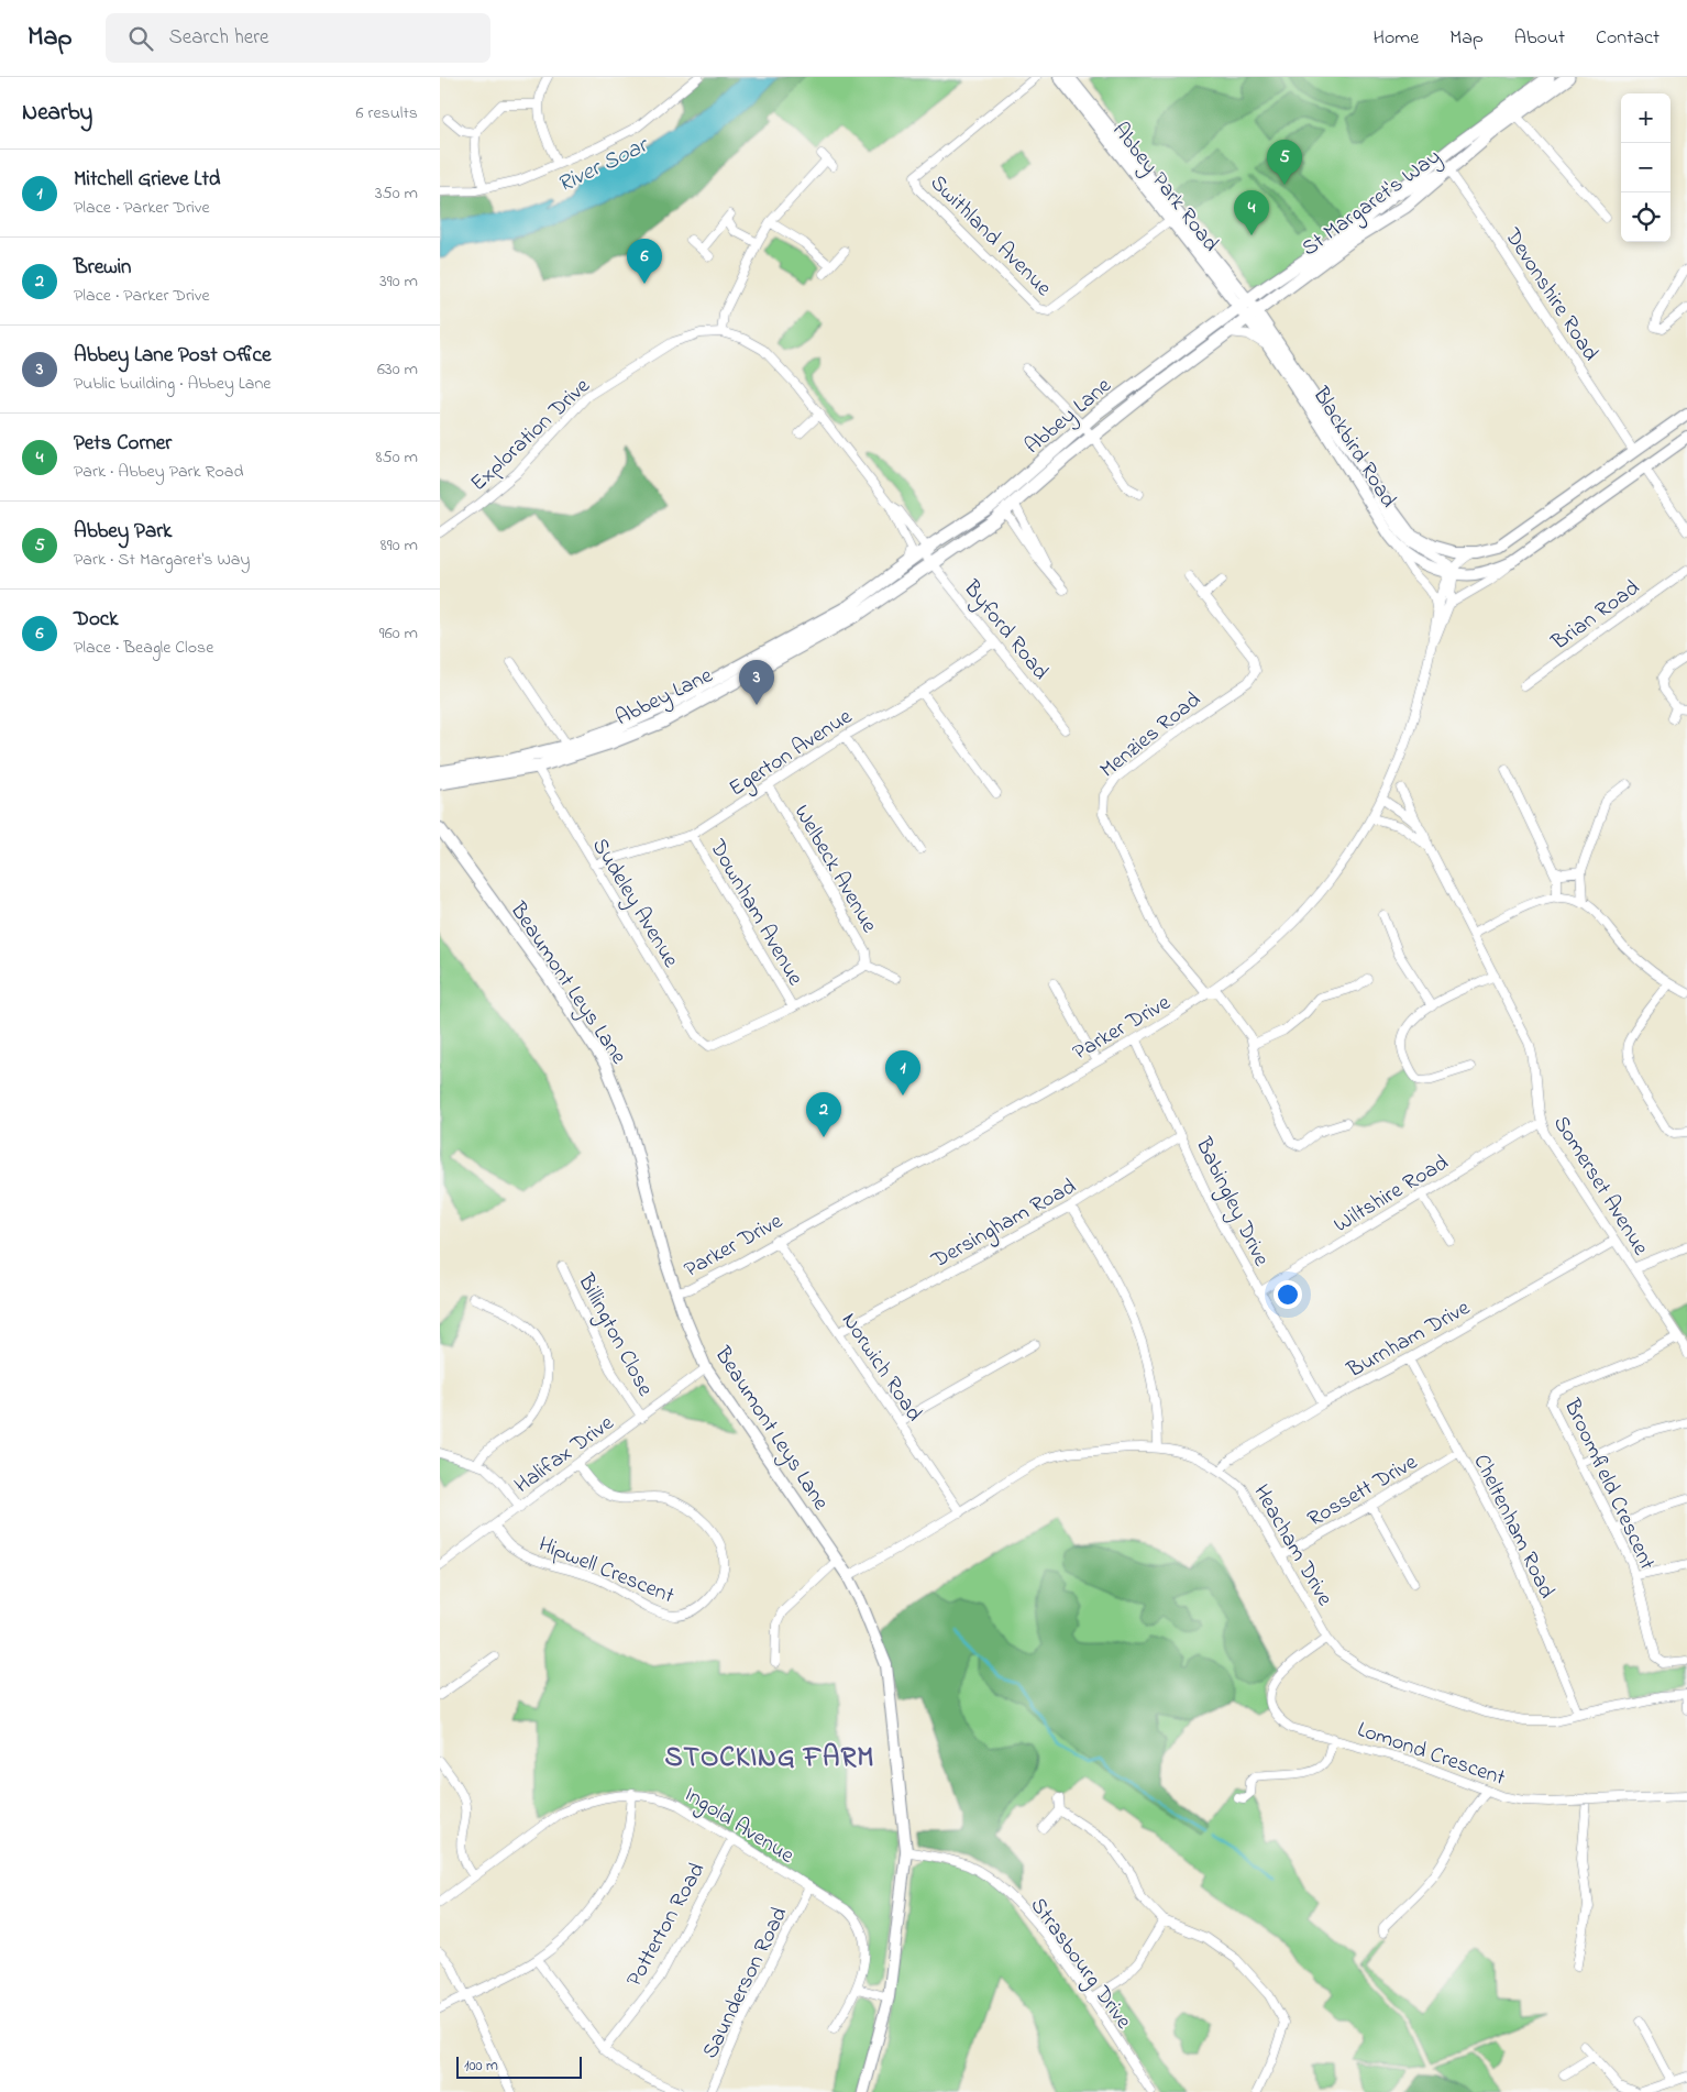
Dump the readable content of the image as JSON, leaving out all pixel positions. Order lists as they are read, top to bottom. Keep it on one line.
{"streets":{"main road":["St Margaret's Way","Abbey Lane"],"street":["Abbey Park Road","Swithland Avenue","Devonshire Road","Exploration Drive","Blackbird Road","Brian Road","Byford Road","Menzies Road","Egerton Avenue","Welbeck Avenue","Sudeley Avenue","Downham Avenue","Beaumont Leys Lane","Parker Drive","Somerset Avenue","Wiltshire Road","Babingley Drive","Dersingham Road","Billington Close","Burnham Drive","Norwich Road","Halifax Drive","Broomfield Crescent","Rossett Drive","Cheltenham Road","Heacham Drive","Hipwell Crescent","Lomond Crescent","Ingold Avenue","Potterton Road","Strasbourg Drive","Saunderson Road"]},"crossings":[["Abbey Park Road","St Margaret's Way"],["Abbey Park Road","Swithland Avenue"],["Abbey Park Road","Abbey Lane"],["Abbey Park Road","Blackbird Road"],["St Margaret's Way","Devonshire Road"],["St Margaret's Way","Abbey Lane"],["St Margaret's Way","Blackbird Road"],["Devonshire Road","Blackbird Road"],["Abbey Lane","Exploration Drive"],["Abbey Lane","Blackbird Road"],["Abbey Lane","Byford Road"],["Abbey Lane","Sudeley Avenue"],["Exploration Drive","Byford Road"],["Blackbird Road","Parker Drive"],["Byford Road","Egerton Avenue"],["Menzies Road","Parker Drive"],["Egerton Avenue","Welbeck Avenue"],["Egerton Avenue","Sudeley Avenue"],["Egerton Avenue","Downham Avenue"],["Sudeley Avenue","Downham Avenue"],["Beaumont Leys Lane","Parker Drive"],["Beaumont Leys Lane","Halifax Drive"],["Beaumont Leys Lane","Heacham Drive"],["Beaumont Leys Lane","Strasbourg Drive"],["Parker Drive","Somerset Avenue"],["Parker Drive","Babingley Drive"],["Parker Drive","Norwich Road"],["Somerset Avenue","Wiltshire Road"],["Somerset Avenue","Burnham Drive"],["Somerset Avenue","Broomfield Crescent"],["Wiltshire Road","Babingley Drive"],["Babingley Drive","Dersingham Road"],["Babingley Drive","Burnham Drive"],["Dersingham Road","Norwich Road"],["Billington Close","Halifax Drive"],["Burnham Drive","Cheltenham Road"],["Burnham Drive","Heacham Drive"],["Norwich Road","Heacham Drive"],["Halifax Drive","Hipwell Crescent"],["Rossett Drive","Cheltenham Road"],["Rossett Drive","Heacham Drive"],["Cheltenham Road","Heacham Drive"],["Heacham Drive","Lomond Crescent"],["Ingold Avenue","Potterton Road"],["Ingold Avenue","Saunderson Road"]],"districts":["STOCKING FARM"],"water":["River Soar"],"scale_bar":"100 m","page":{"header":"Map","search":"Search here","nav":["Home","Map","About","Contact"],"heading":["Nearby","6 results"],"map_buttons":["+","−"],"pins":["5","4","6","3","1","2"],"list":[{"mark":"1","name":"Mitchell Grieve Ltd","note":"Place · Parker Drive","value":"350 m"},{"mark":"2","name":"Brewin","note":"Place · Parker Drive","value":"390 m"},{"mark":"3","name":"Abbey Lane Post Office","note":"Public building · Abbey Lane","value":"630 m"},{"mark":"4","name":"Pets Corner","note":"Park · Abbey Park Road","value":"850 m"},{"mark":"5","name":"Abbey Park","note":"Park · St Margaret's Way","value":"890 m"},{"mark":"6","name":"Dock","note":"Place · Beagle Close","value":"960 m"}],"scale":"100 m"}}
